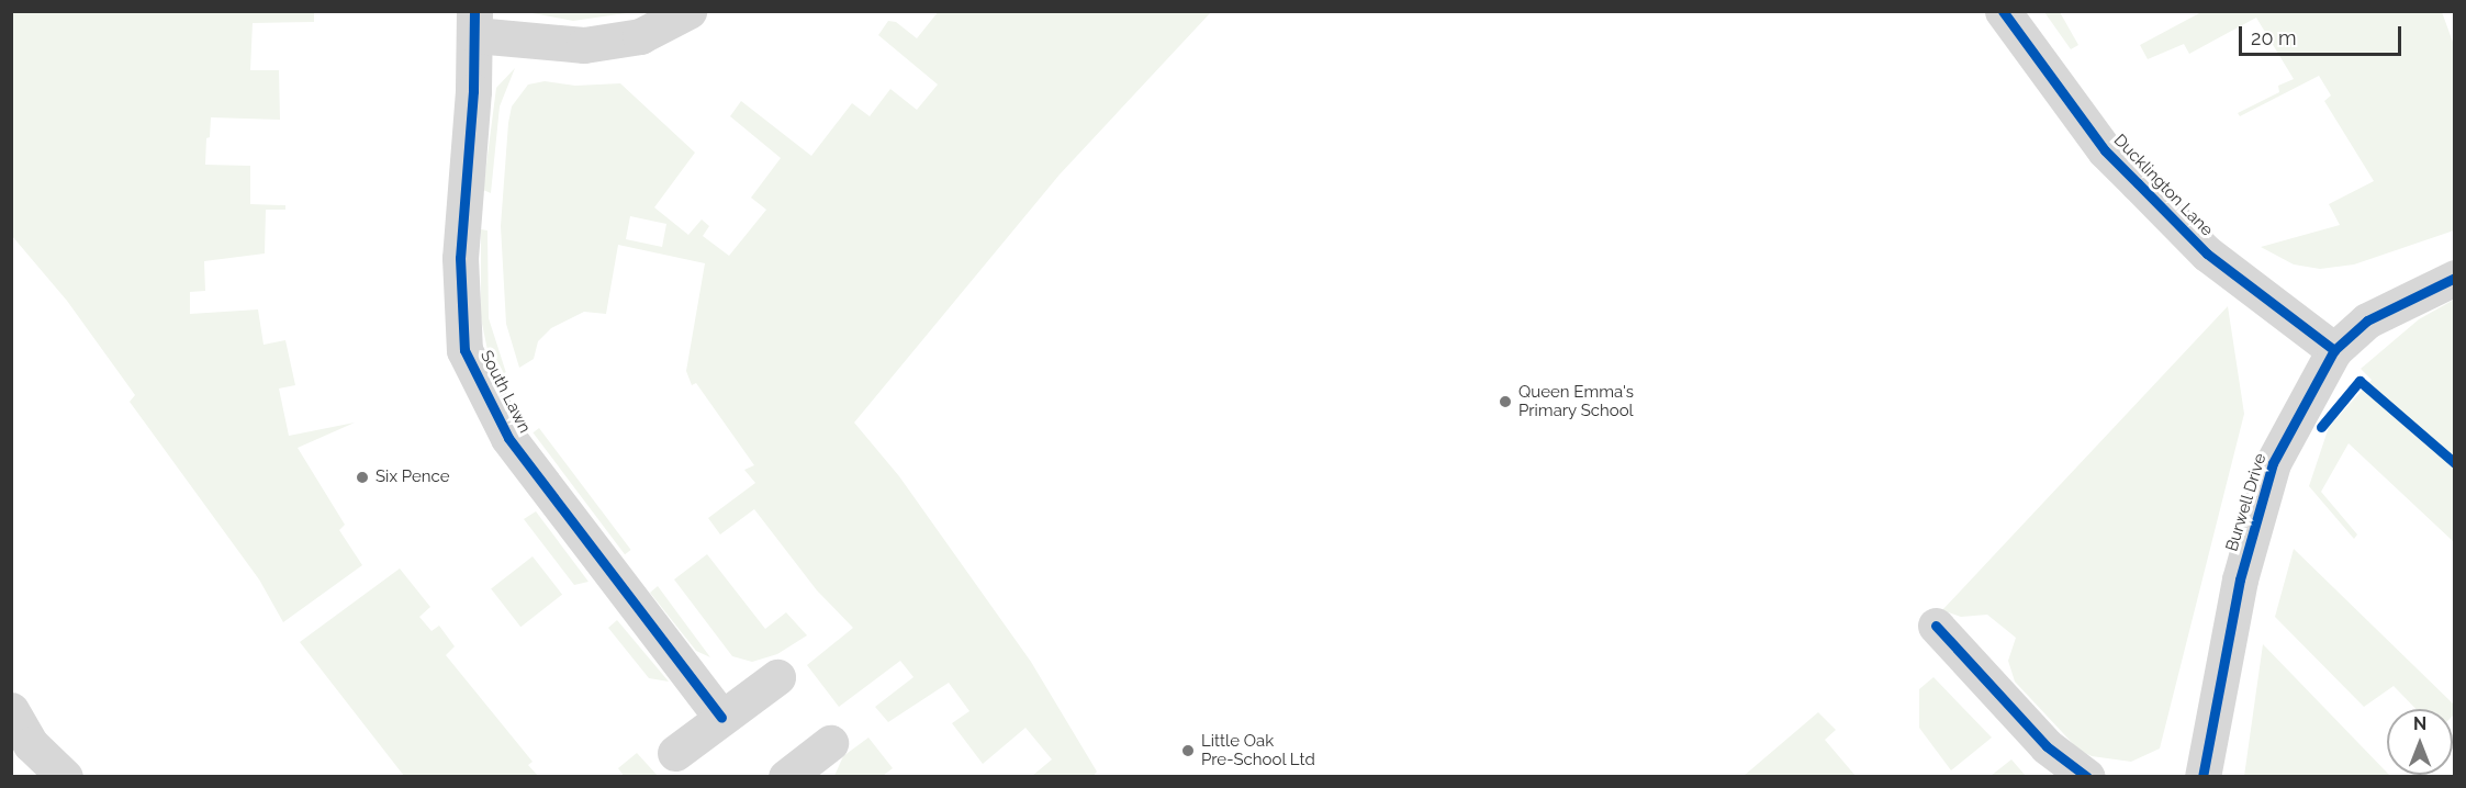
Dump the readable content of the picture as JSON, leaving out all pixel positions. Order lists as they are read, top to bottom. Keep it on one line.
{"streets":{"street":["Ducklington Lane","South Lawn","Burwell Drive"]},"crossings":[["Ducklington Lane","Burwell Drive"]],"places":["Queen Emma's Primary School","Six Pence","Little Oak Pre-School Ltd"],"scale_bar":"20 m","north":"top"}
